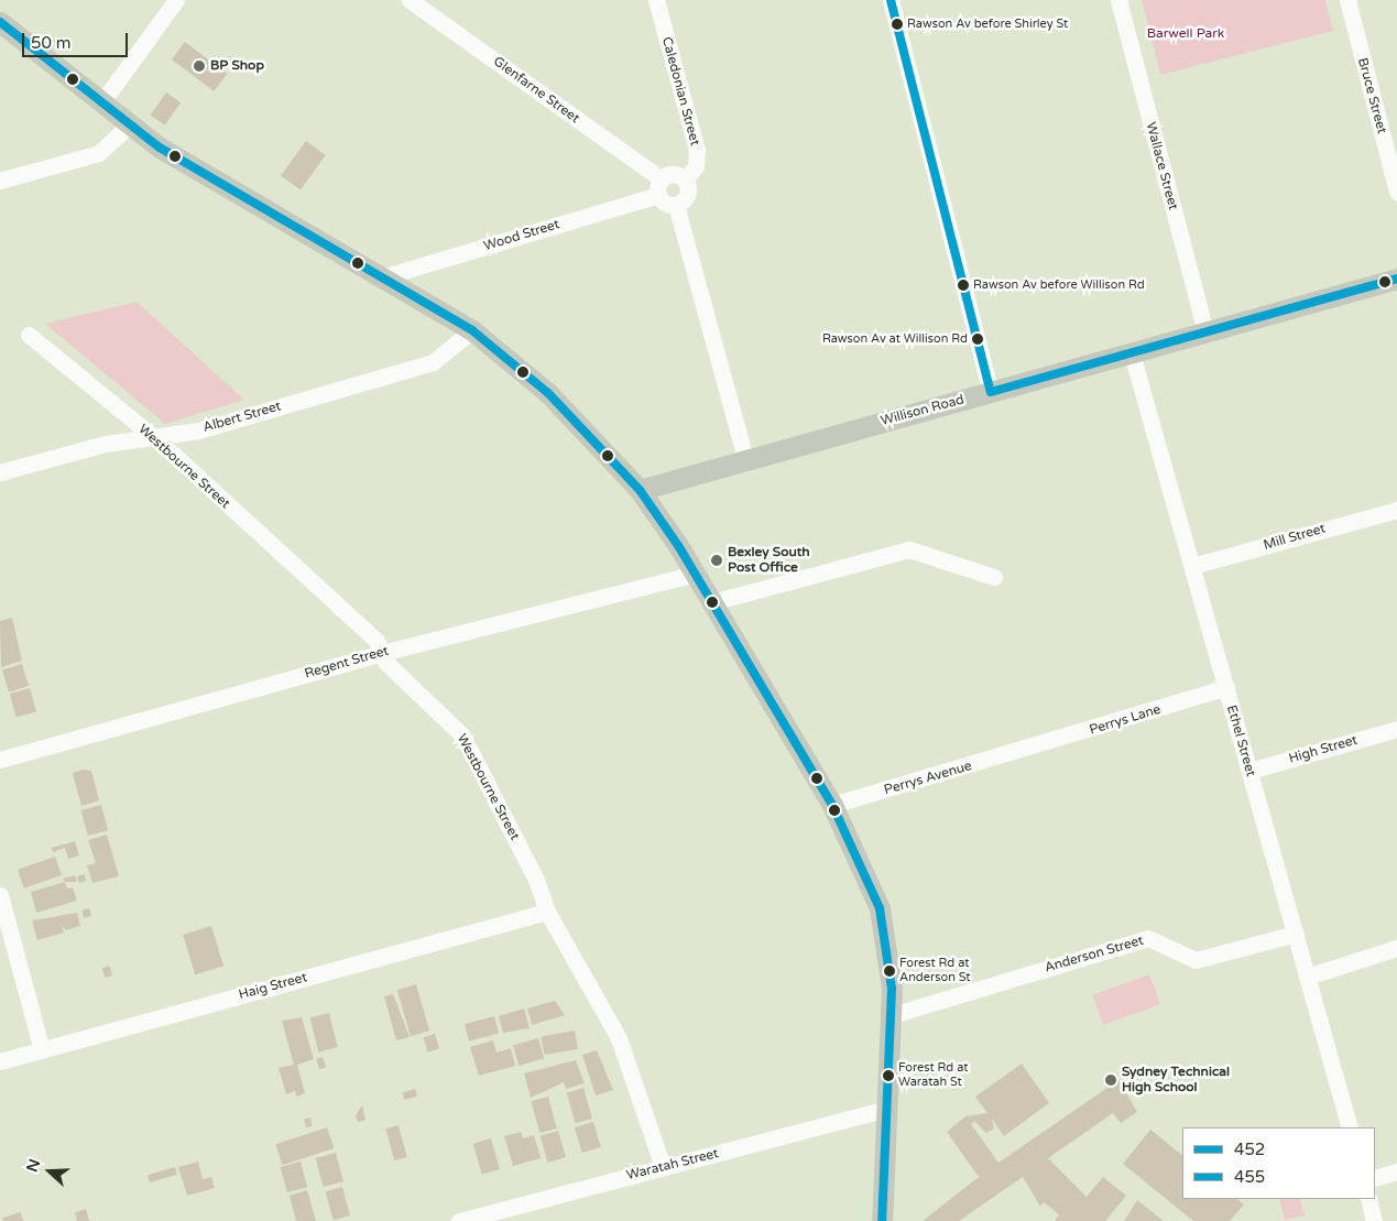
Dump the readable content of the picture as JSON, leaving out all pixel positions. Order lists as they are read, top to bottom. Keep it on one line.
{"streets":{"main road":["Willison Road"],"street":["Glenfarne Street","Caledonian Street","Bruce Street","Wallace Street","Wood Street","Albert Street","Westbourne Street","Mill Street","Regent Street","Perrys Lane","Ethel Street","High Street","Perrys Avenue","Anderson Street","Haig Street","Waratah Street"]},"crossings":[["Glenfarne Street","Caledonian Street"],["Glenfarne Street","Wood Street"],["Caledonian Street","Wood Street"],["Wallace Street","Willison Road"],["Willison Road","Ethel Street"],["Albert Street","Westbourne Street"],["Westbourne Street","Regent Street"],["Westbourne Street","Haig Street"],["Westbourne Street","Waratah Street"],["Mill Street","Ethel Street"],["Perrys Lane","Ethel Street"],["Perrys Lane","Perrys Avenue"],["Ethel Street","High Street"],["Ethel Street","Anderson Street"]],"parks":["Barwell Park"],"places":["Rawson Av before Shirley St","BP Shop","Rawson Av before Willison Rd","Rawson Av at Willison Rd","Bexley South Post Office","Forest Rd at Anderson St","Forest Rd at Waratah St","Sydney Technical High School"],"lines":["transit line 455","transit line 452"],"legend":["452","455"],"scale_bar":"50 m","north":"left"}
